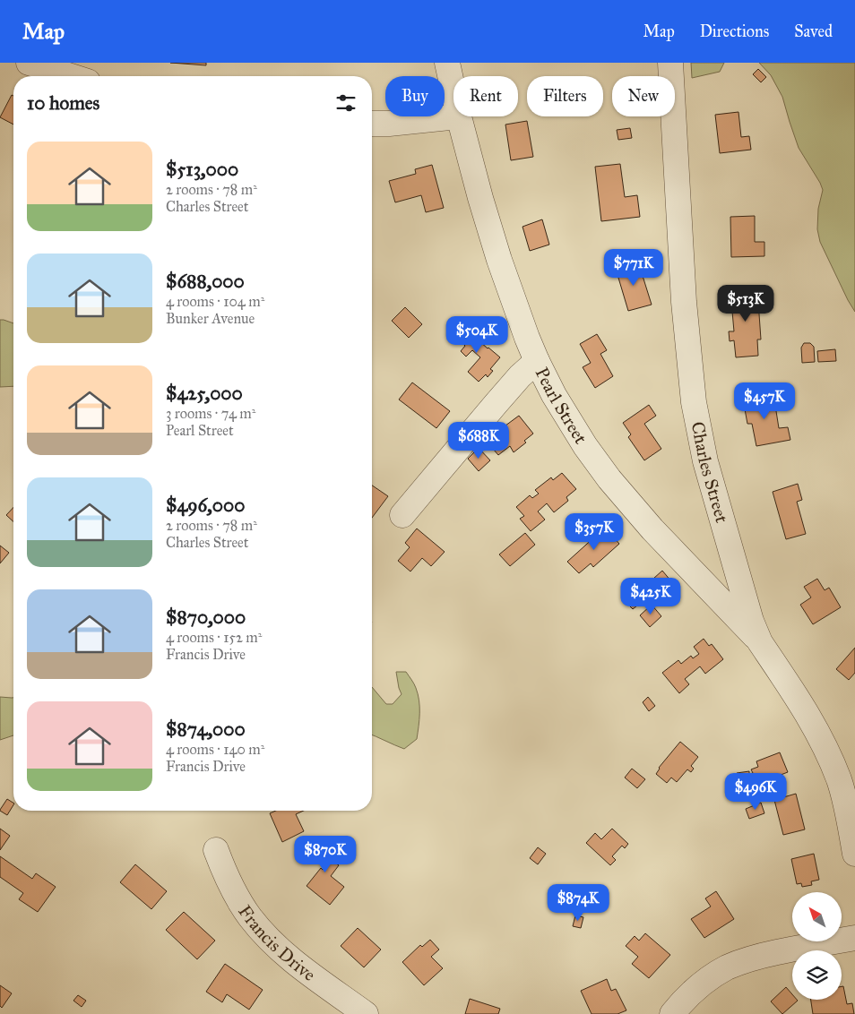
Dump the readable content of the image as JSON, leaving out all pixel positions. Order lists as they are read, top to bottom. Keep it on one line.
{"streets":{"street":["Pearl Street","Charles Street","Francis Drive"]},"crossings":[["Pearl Street","Charles Street"]],"north":"top left","page":{"header":"Map","nav":["Map","Directions","Saved"],"chip":["Buy","Rent","Filters","New"],"heading":"10 homes","list":[{"name":"$513,000","note":"2 rooms · 78 m² · Charles Street"},{"name":"$688,000","note":"4 rooms · 104 m² · Bunker Avenue"},{"name":"$425,000","note":"3 rooms · 74 m² · Pearl Street"},{"name":"$496,000","note":"2 rooms · 78 m² · Charles Street"},{"name":"$870,000","note":"4 rooms · 152 m² · Francis Drive"},{"name":"$874,000","note":"4 rooms · 140 m² · Francis Drive"}],"price":["$771K","$513K","$504K","$457K","$688K","$357K","$425K","$496K","$870K","$874K"]}}
